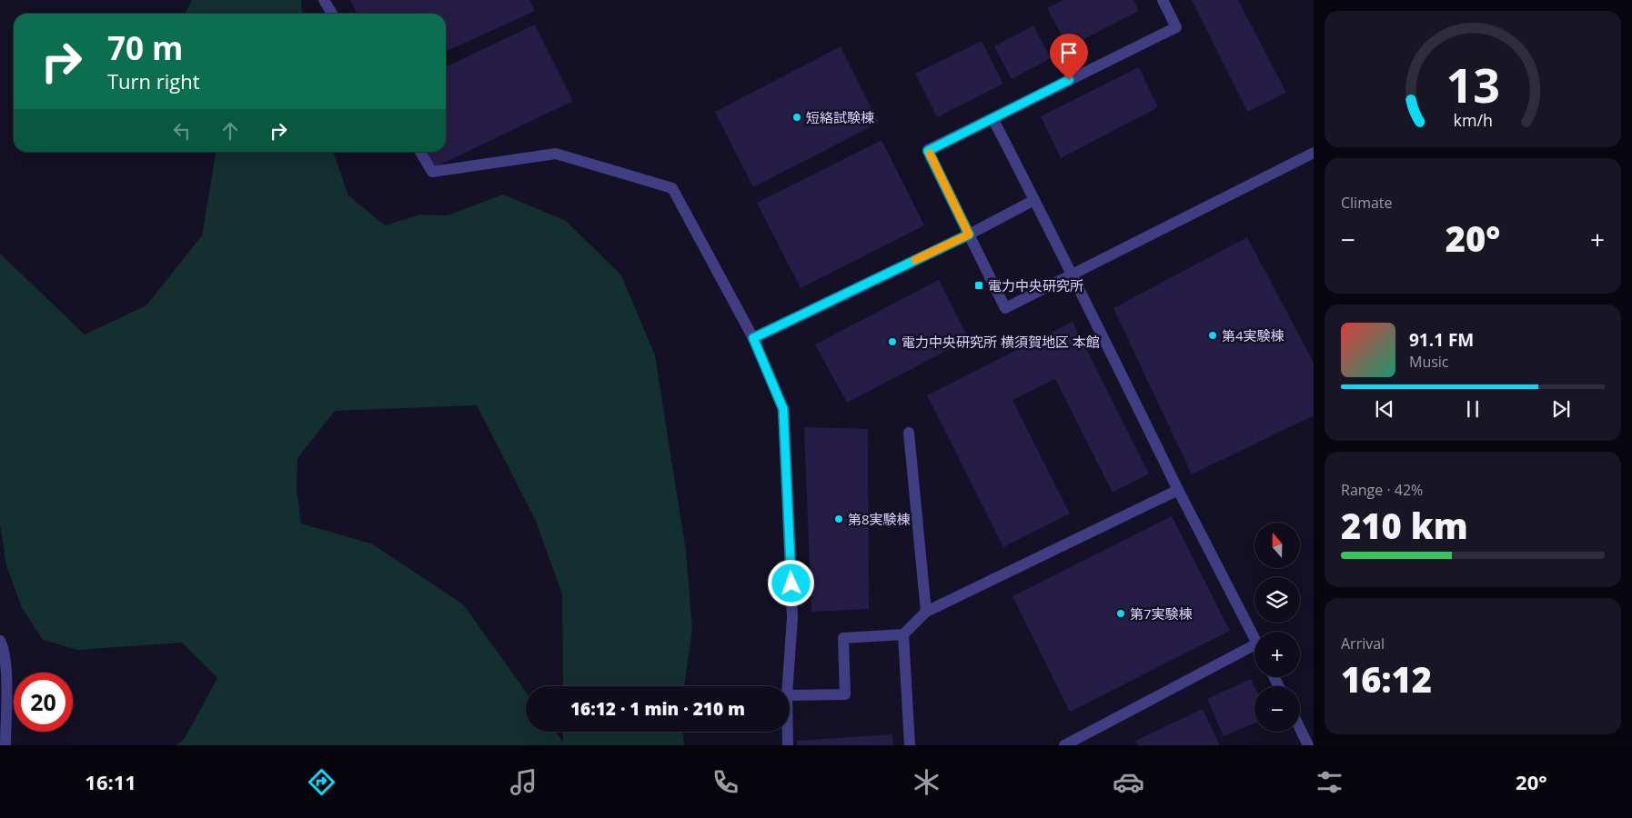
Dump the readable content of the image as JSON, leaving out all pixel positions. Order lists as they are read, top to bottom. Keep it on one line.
{"places":{"other":["短絡試験棟","第4実験棟","電力中央研究所 横須賀地区 本館","第8実験棟","第7実験棟"],"transit":["電力中央研究所"]},"north":"top","page":{"turn":["70 m","Turn right"],"tile":["Climate",["Range · 42%","210 km"],["Arrival","16:12"]],"heat":["−","20°","+"],"song":["91.1 FM","Music"],"map_buttons":["+","−"],"limit":"20","trip":"16:12 · 1 min · 210 m","tabs":["16:11","20°"],"gauge":["13","km/h"]}}
